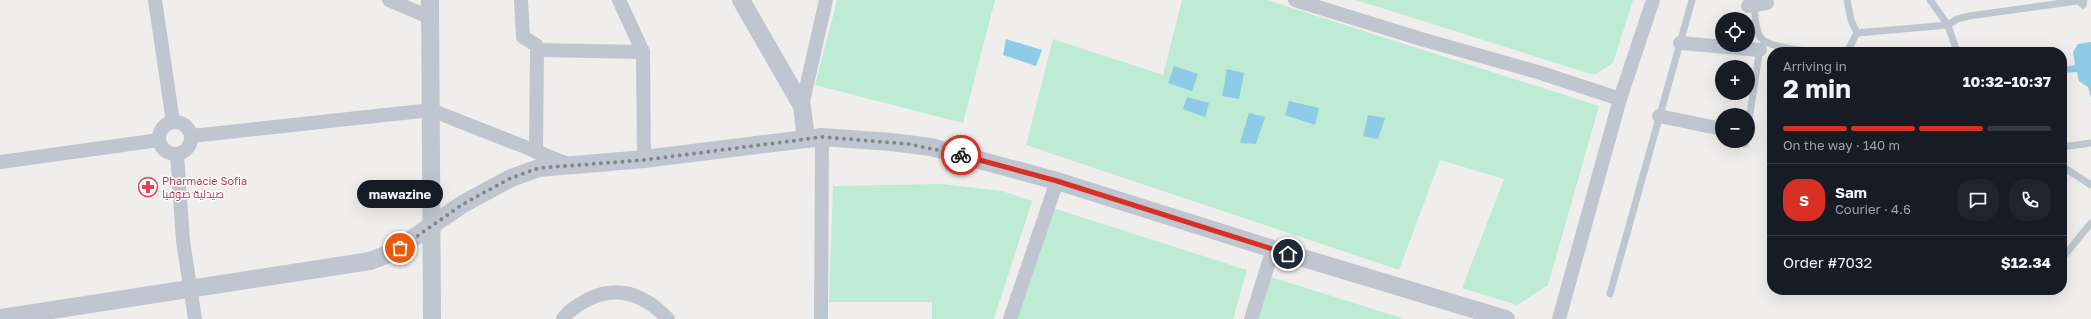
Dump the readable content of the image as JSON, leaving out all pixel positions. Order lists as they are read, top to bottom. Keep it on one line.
{"places":{"pharmacy":["Pharmacie Sofia صيدلية صوفيا"],"other":["mawazine"]},"page":{"map_buttons":["+","−"],"heading":["2 min","Arriving in","10:32–10:37"],"panel":["Sam","Courier · 4.6","Order #7032","$12.34"],"bar":"On the way · 140 m","round":"S","bubble":"mawazine"}}
